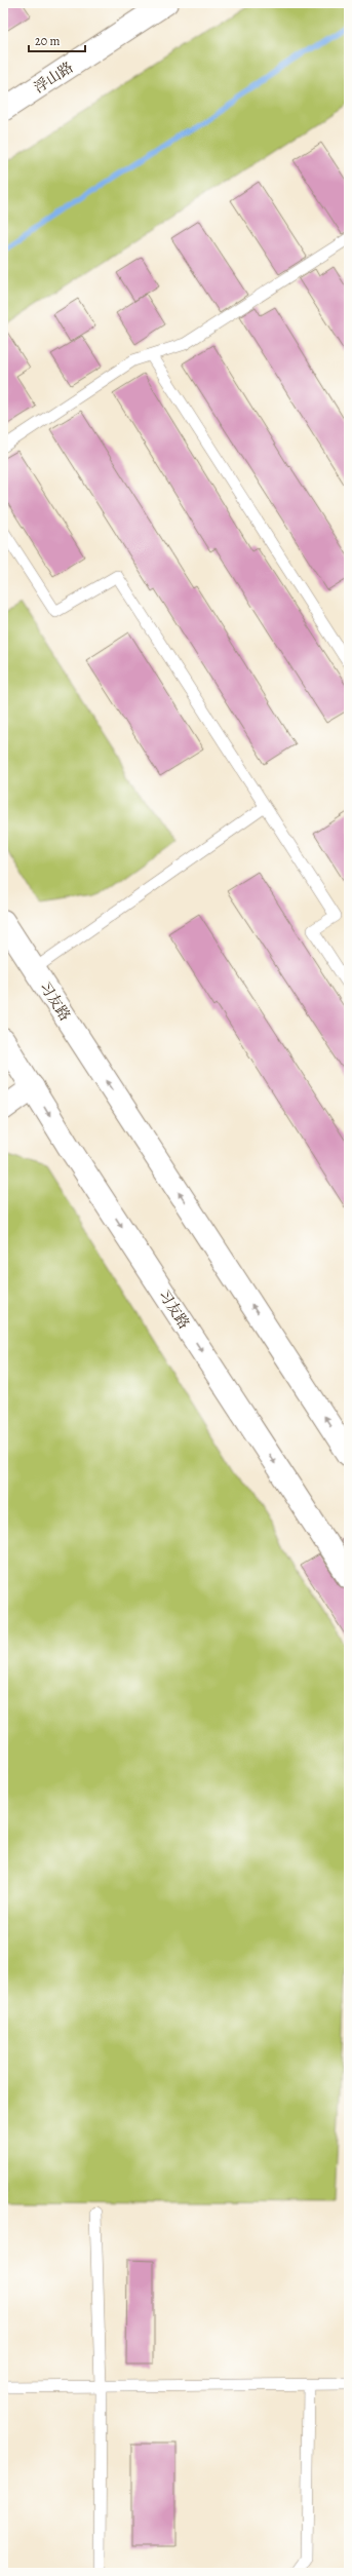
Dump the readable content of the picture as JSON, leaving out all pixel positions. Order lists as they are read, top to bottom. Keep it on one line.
{"streets":{"main road":["浮山路","习友路"]},"scale_bar":"20 m"}
